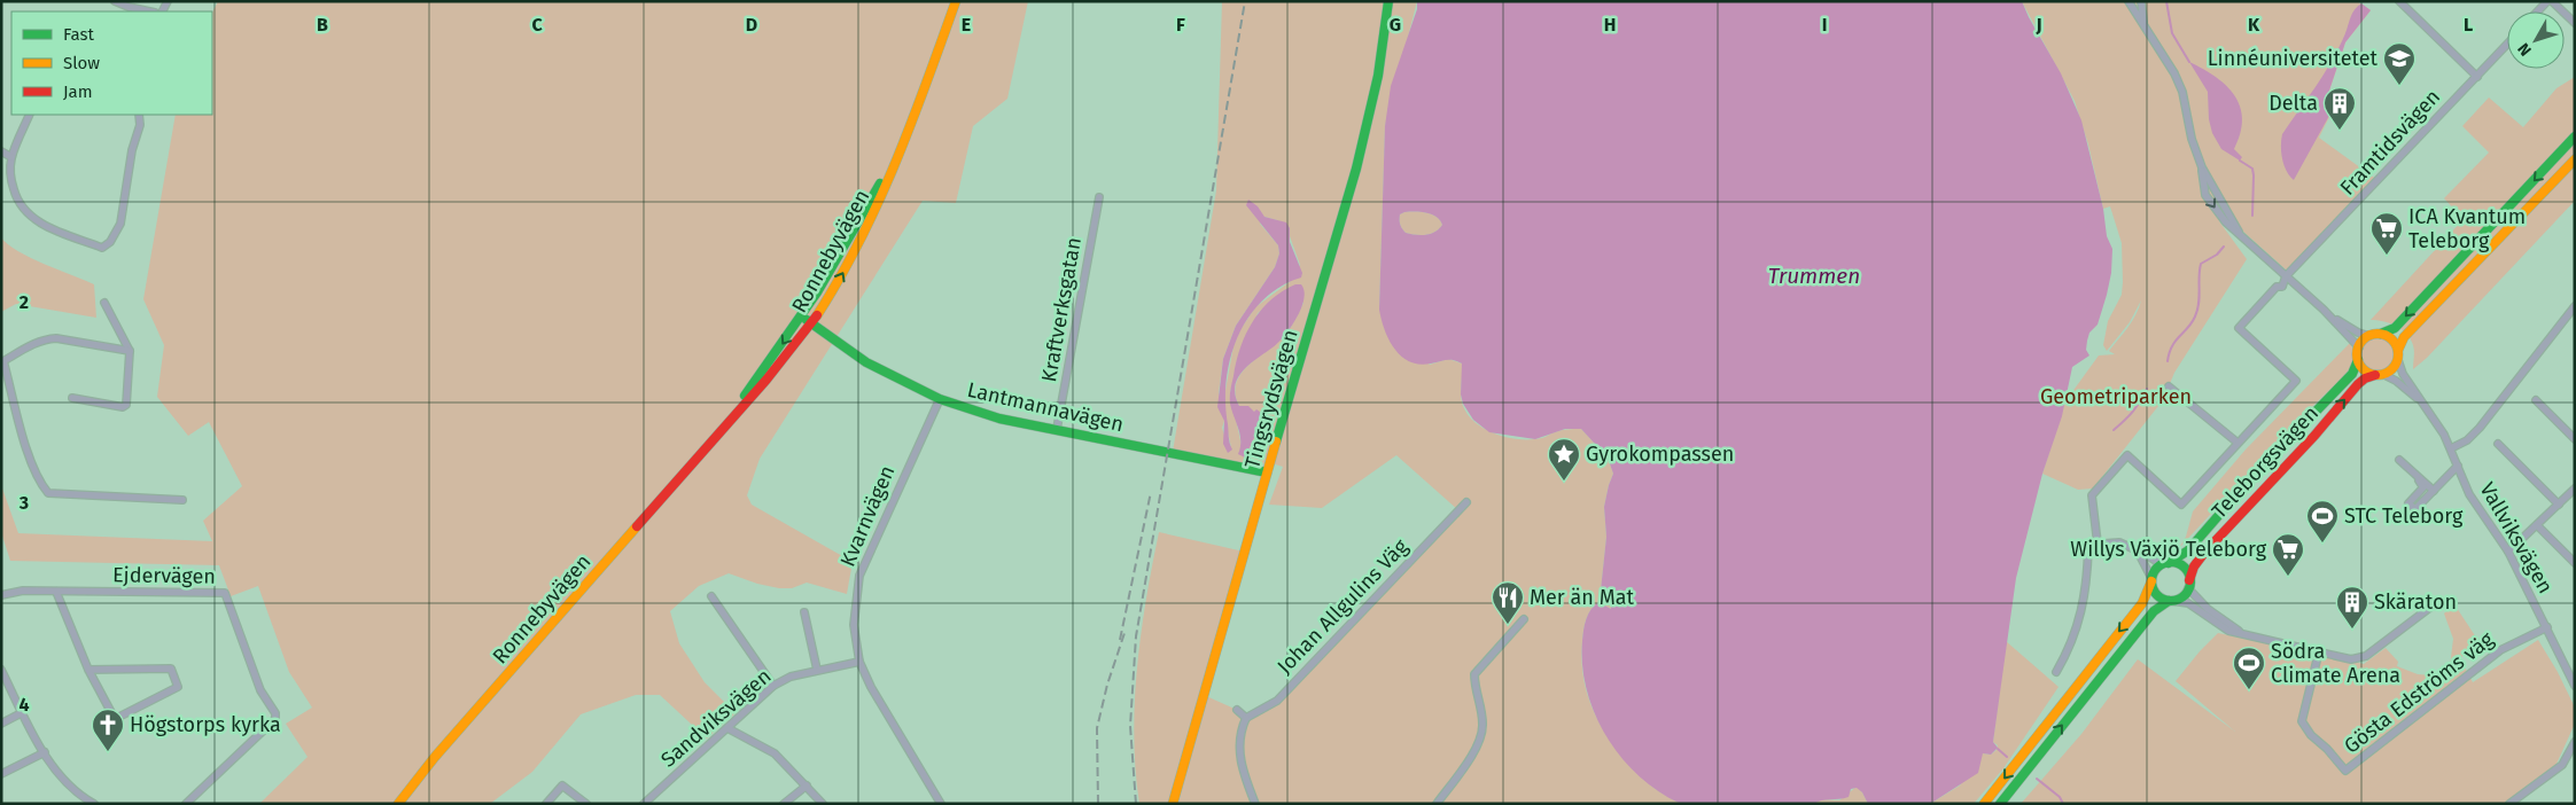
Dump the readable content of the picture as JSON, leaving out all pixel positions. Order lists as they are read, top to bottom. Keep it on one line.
{"streets":{"main road":["Ronnebyvägen","Tingsrydsvägen","Lantmannavägen","Teleborgsvägen"],"street":["Framtidsvägen","Kraftverksgatan","Kvarnvägen","Vallviksvägen","Ejdervägen","Johan Allgulins Väg","Gösta Edströms väg","Sandviksvägen"]},"crossings":[["Ronnebyvägen","Lantmannavägen"],["Kraftverksgatan","Lantmannavägen"],["Tingsrydsvägen","Lantmannavägen"],["Lantmannavägen","Kvarnvägen"],["Teleborgsvägen","Vallviksvägen"],["Kvarnvägen","Sandviksvägen"],["Vallviksvägen","Gösta Edströms väg"]],"water":["Trummen"],"parks":["Geometriparken"],"places":{"school or university":["Linnéuniversitetet"],"building":["Delta","Skäraton"],"supermarket":["ICA Kvantum Teleborg","Willys Växjö Teleborg"],"place":["Gyrokompassen"],"sports":["STC Teleborg","Södra Climate Arena"],"restaurant":["Mer än Mat"],"church":["Högstorps kyrka"]},"legend":["Fast","Slow","Jam"],"north":"bottom left","grid":{"columns":["B","C","D","E","F","G","H","I","J","K","L"],"rows":["2","3","4"]}}
